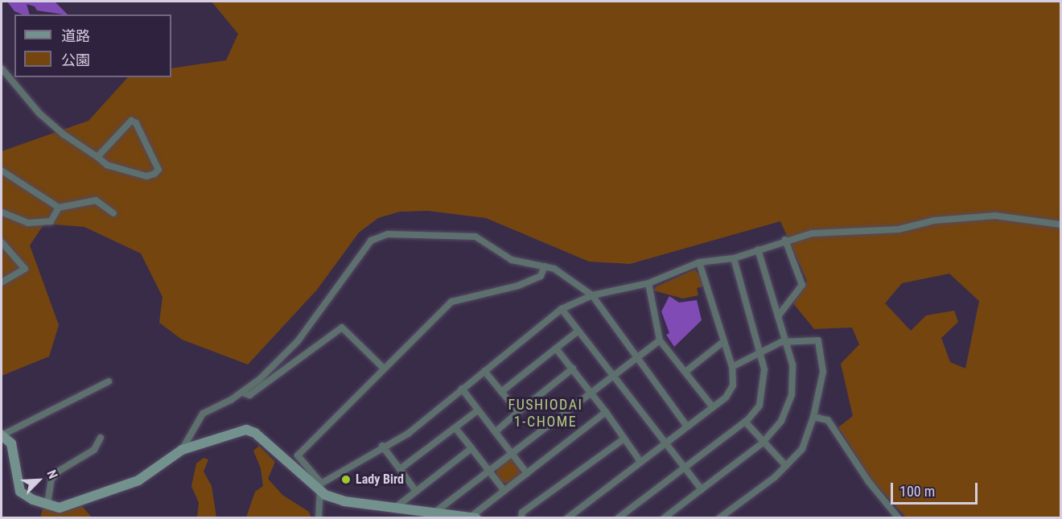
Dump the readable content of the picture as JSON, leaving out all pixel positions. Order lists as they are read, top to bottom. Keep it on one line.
{"districts":["FUSHIODAI 1-CHOME"],"places":["Lady Bird"],"legend":["道路","公園"],"scale_bar":"100 m","north":"top right"}
